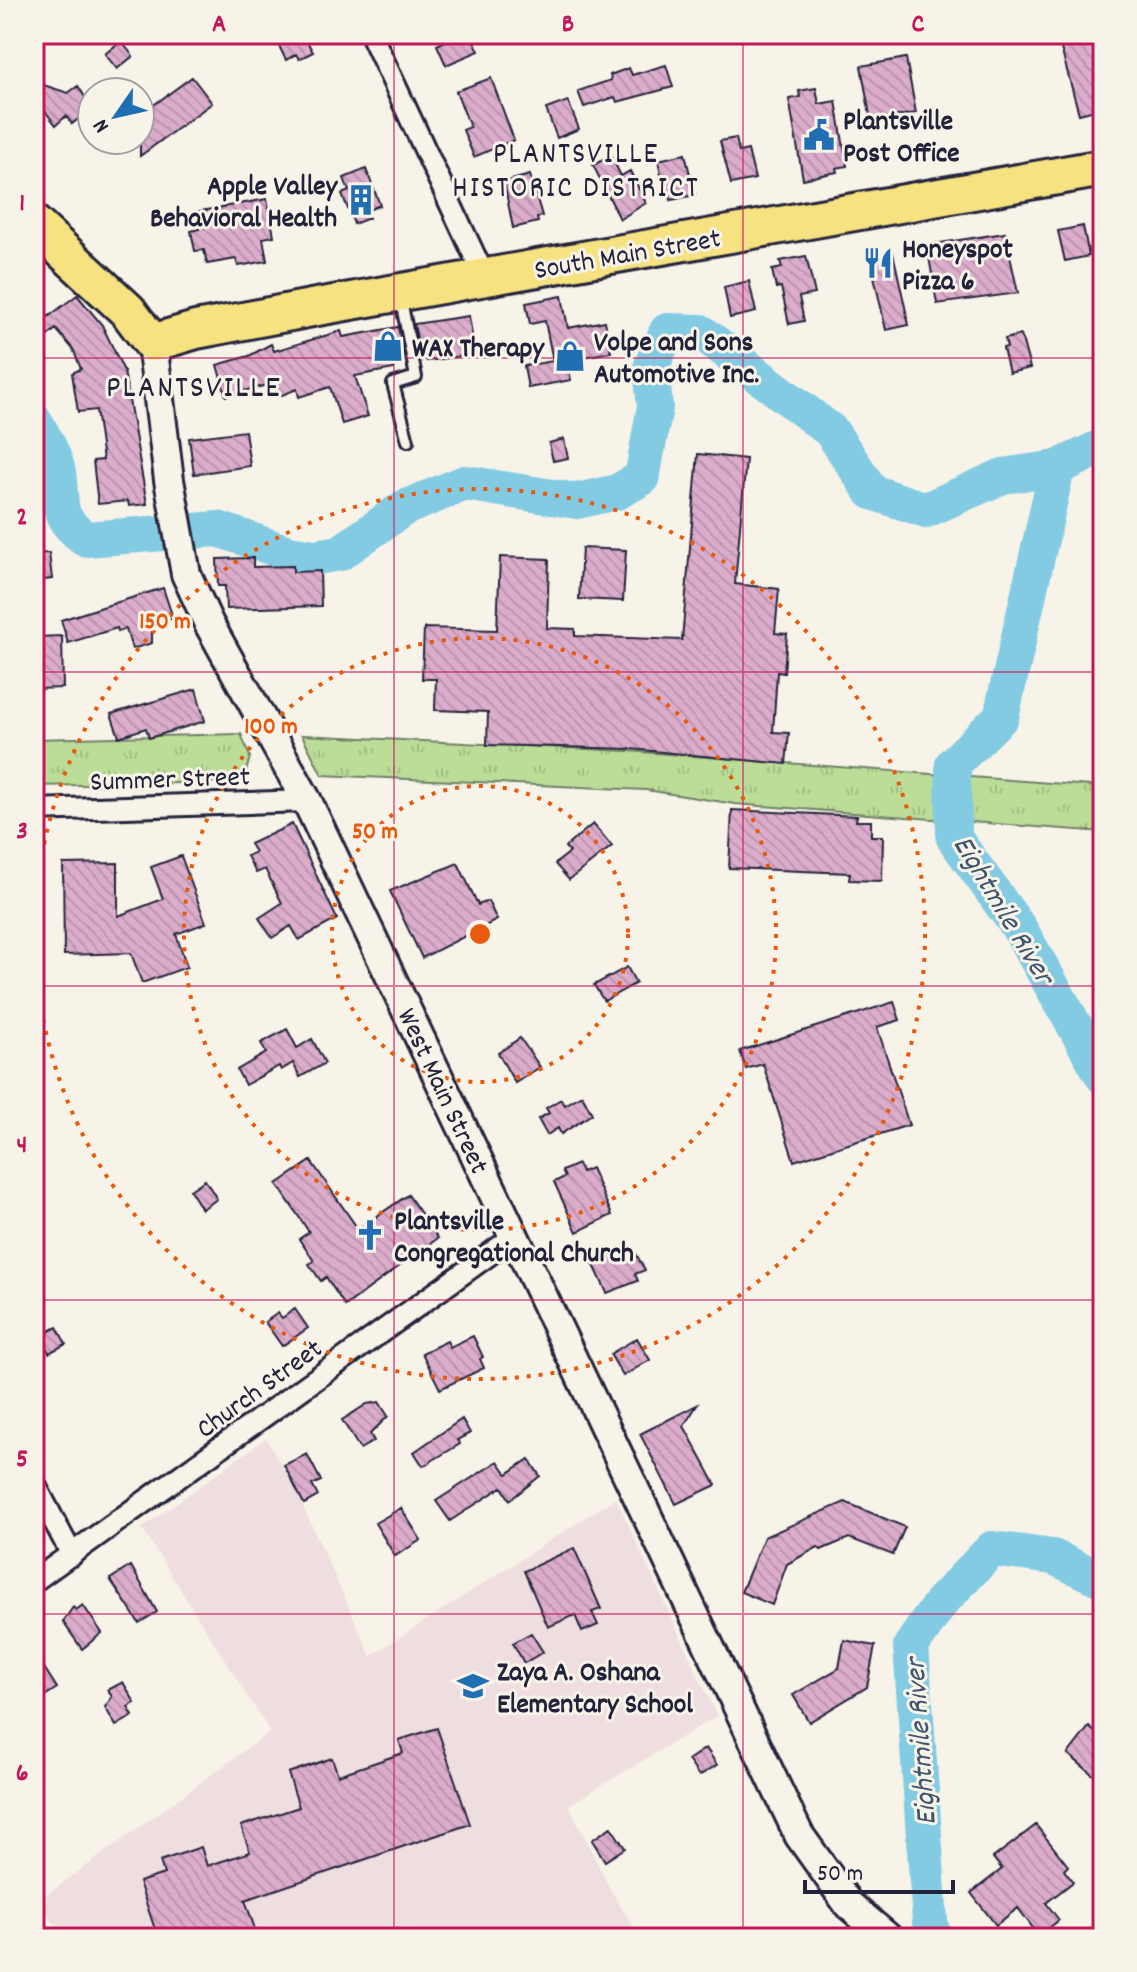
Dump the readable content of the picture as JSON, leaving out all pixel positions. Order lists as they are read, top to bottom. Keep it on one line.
{"streets":{"highway":["South Main Street"],"main road":["West Main Street"],"street":["Summer Street","Church Street"]},"crossings":[["South Main Street","West Main Street"],["Summer Street","West Main Street"],["West Main Street","Church Street"]],"districts":["PLANTSVILLE HISTORIC DISTRICT","PLANTSVILLE"],"water":["Eightmile River"],"places":{"public building":["Plantsville Post Office"],"building":["Apple Valley Behavioral Health"],"restaurant":["Honeyspot Pizza 6"],"shop":["WAX Therapy","Volpe and Sons Automotive Inc."],"church":["Plantsville Congregational Church"],"school or university":["Zaya A. Oshana Elementary School"]},"scale_bar":"50 m","north":"bottom left","grid":{"columns":["A","B","C"],"rows":["1","2","3","4","5","6"]},"rings":["150 m","100 m","50 m"]}
